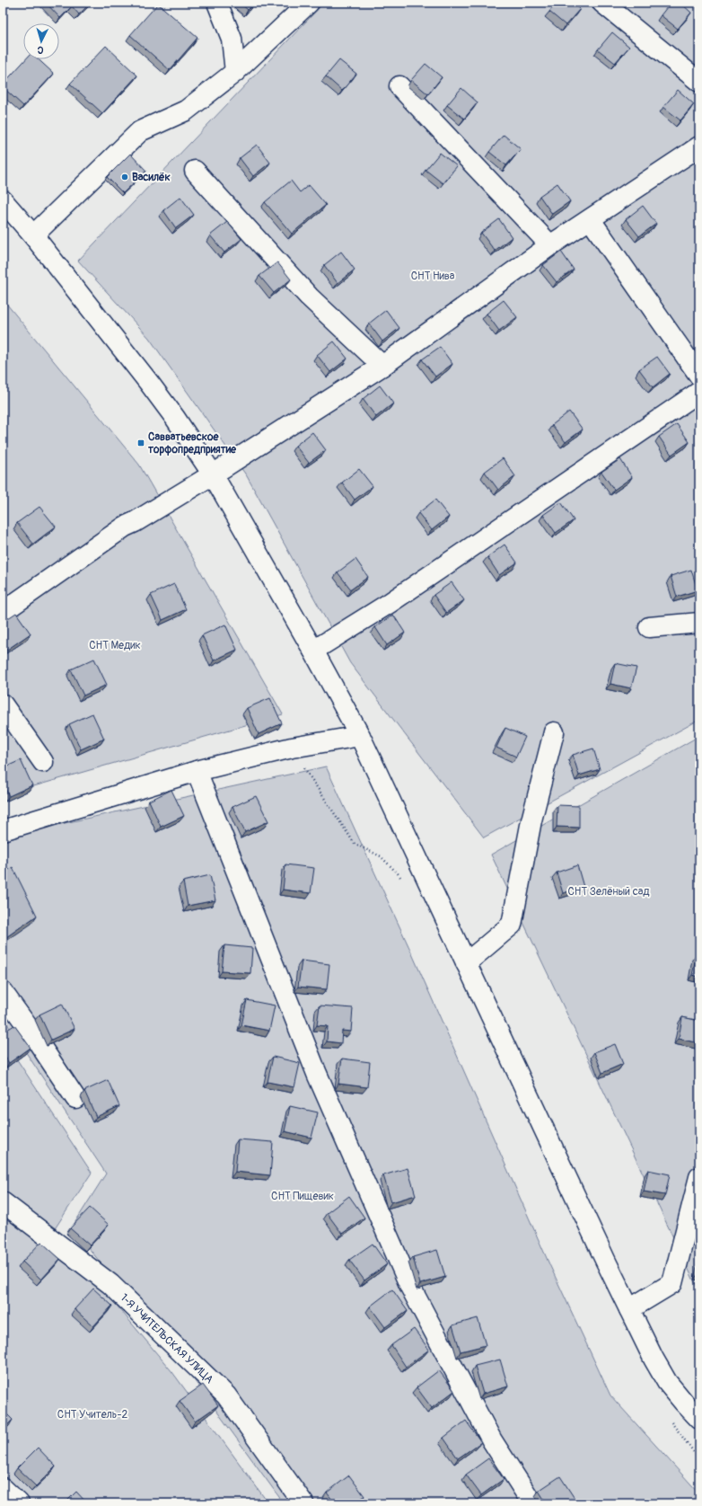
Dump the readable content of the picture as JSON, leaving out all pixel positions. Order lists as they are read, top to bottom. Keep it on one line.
{"streets":{"main road":["1-Я УЧИТЕЛЬСКАЯ УЛИЦА"]},"parks":["СНТ Нива","СНТ Медик","СНТ Зелёный сад","СНТ Пищевик","СНТ Учитель-2"],"places":{"other":["Василёк"],"transit":["Савватьевское торфопредприятие"]},"north":"bottom"}
